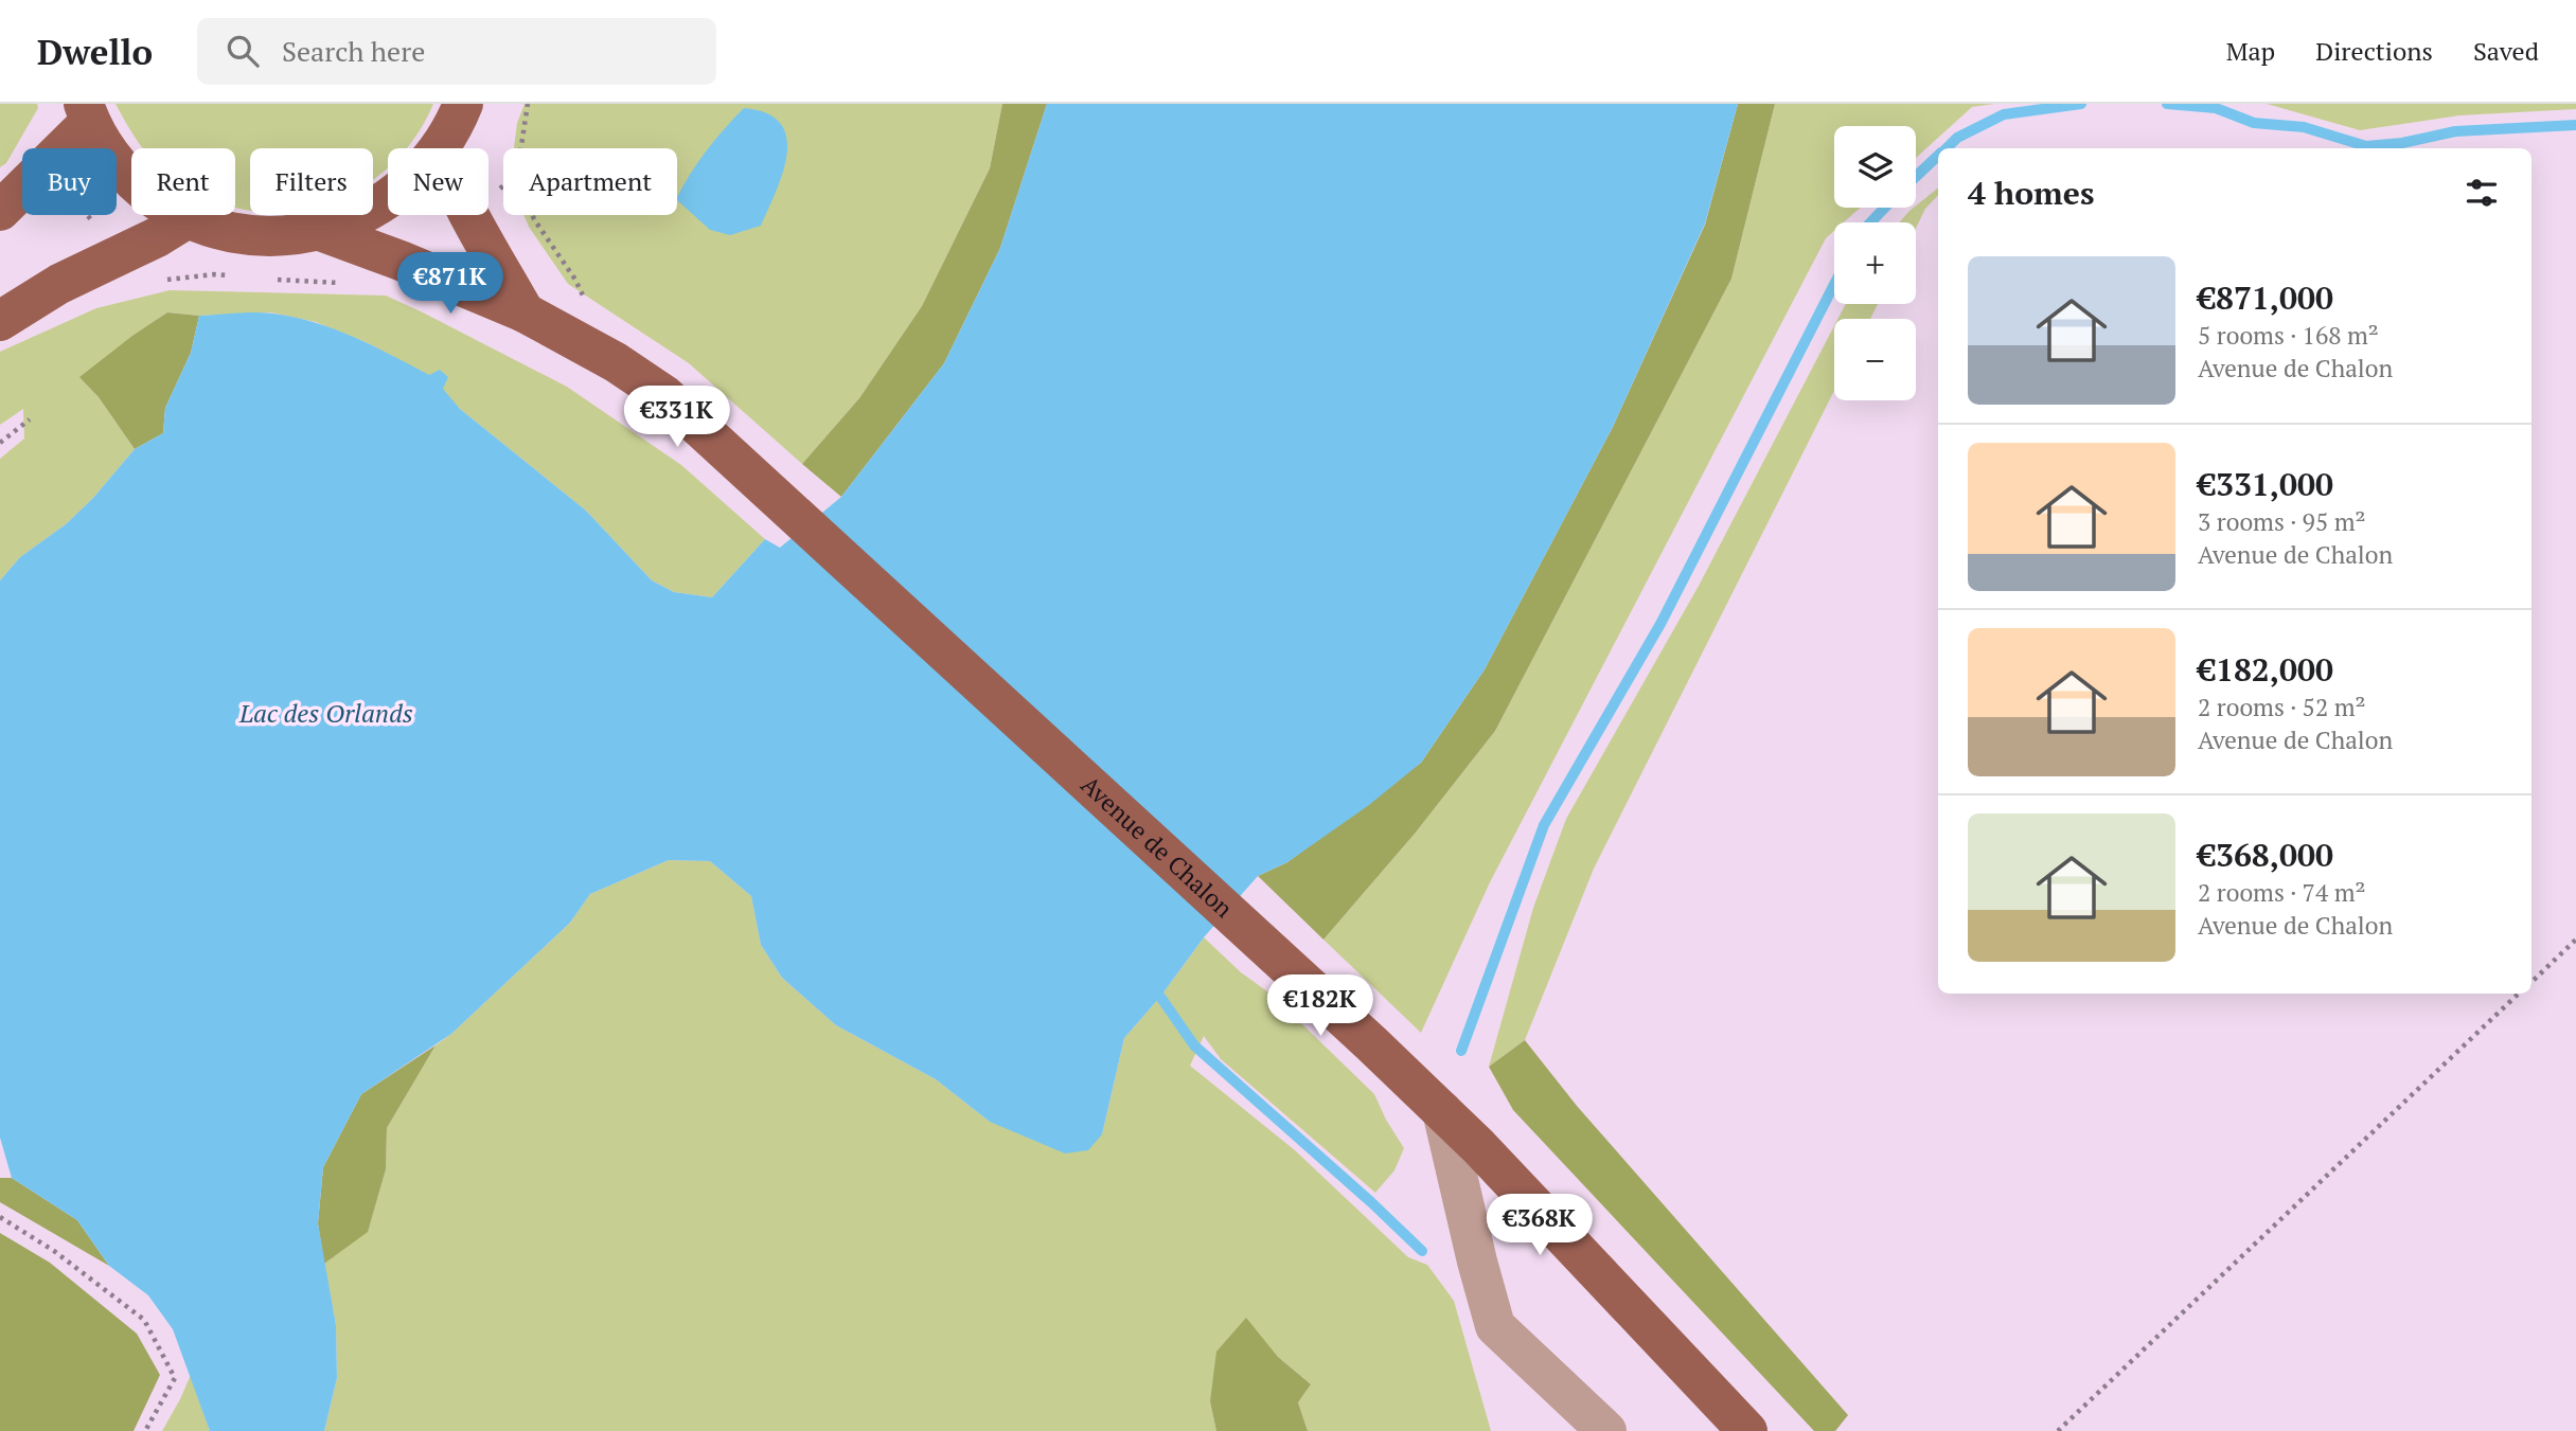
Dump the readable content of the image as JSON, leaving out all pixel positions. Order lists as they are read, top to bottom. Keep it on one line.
{"streets":{"main road":["Avenue de Chalon"]},"water":["Lac des Orlands"],"page":{"header":"Dwello","search":"Search here","nav":["Map","Directions","Saved"],"map_buttons":["+","−"],"chip":["Buy","Rent","Filters","New","Apartment"],"heading":"4 homes","list":[{"name":"€871,000","note":"5 rooms · 168 m² · Avenue de Chalon"},{"name":"€331,000","note":"3 rooms · 95 m² · Avenue de Chalon"},{"name":"€182,000","note":"2 rooms · 52 m² · Avenue de Chalon"},{"name":"€368,000","note":"2 rooms · 74 m² · Avenue de Chalon"}],"price":["€871K","€331K","€182K","€368K"]}}
